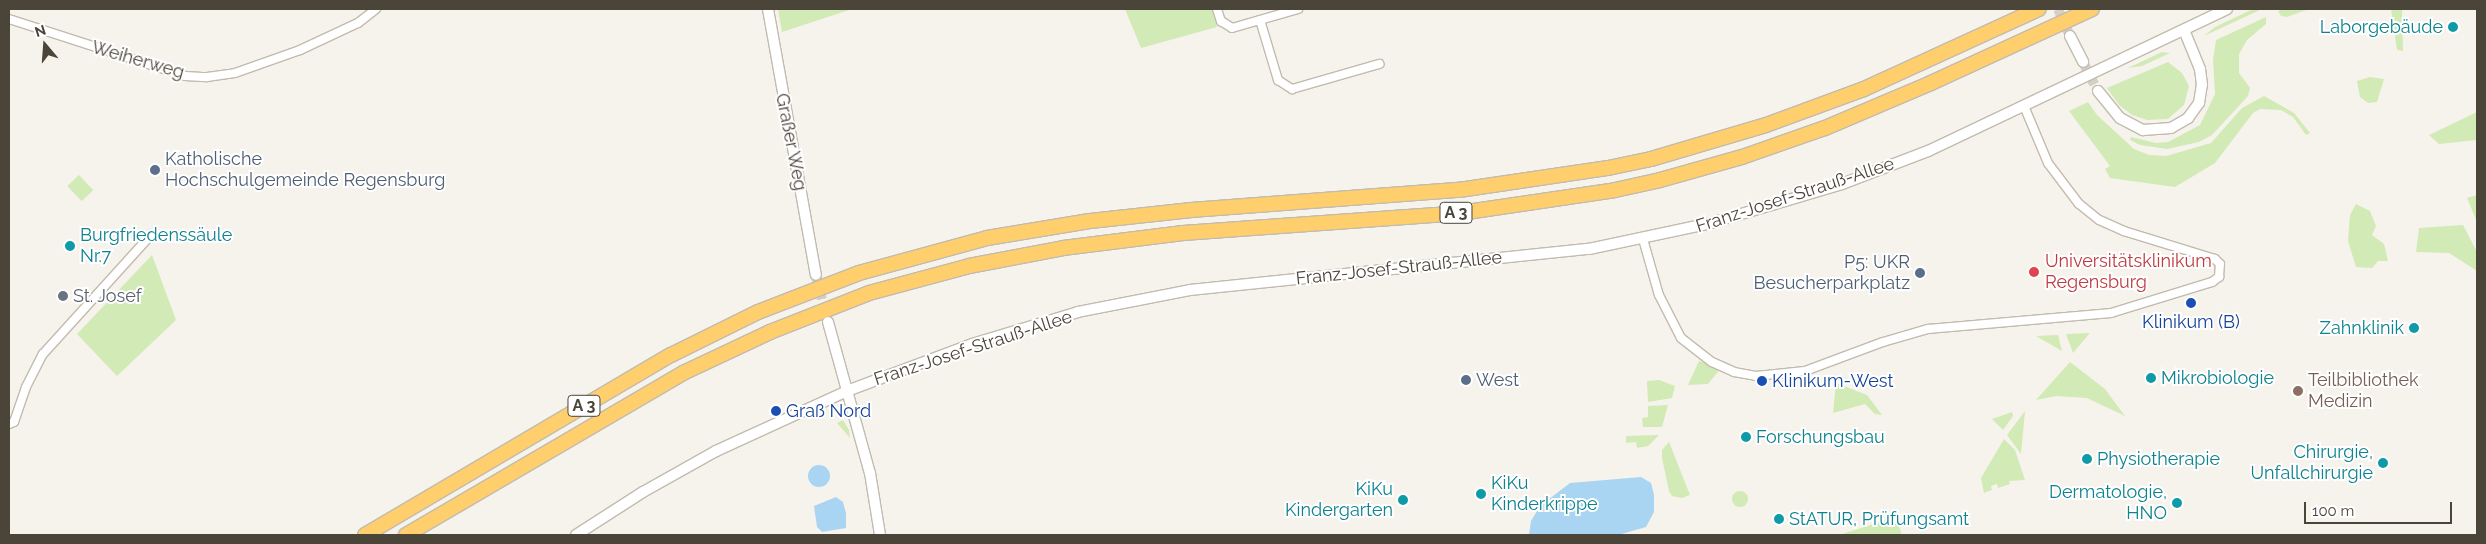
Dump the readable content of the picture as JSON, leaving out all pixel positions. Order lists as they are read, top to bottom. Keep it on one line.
{"streets":{"highway":["A 3"],"street":["Weiherweg","Graßer Weg","Franz-Josef-Strauß-Allee"]},"places":["Laborgebäude","Katholische Hochschulgemeinde Regensburg","Burgfriedenssäule Nr.7","Universitätsklinikum Regensburg","P5: UKR Besucherparkplatz","St. Josef","Klinikum (B)","Zahnklinik","Mikrobiologie","West","Klinikum-West","Teilbibliothek Medizin","Graß Nord","Forschungsbau","Physiotherapie","Chirurgie, Unfallchirurgie","KiKu Kinderkrippe","KiKu Kindergarten","Dermatologie, HNO","StATUR, Prüfungsamt"],"scale_bar":"100 m","north":"top"}
